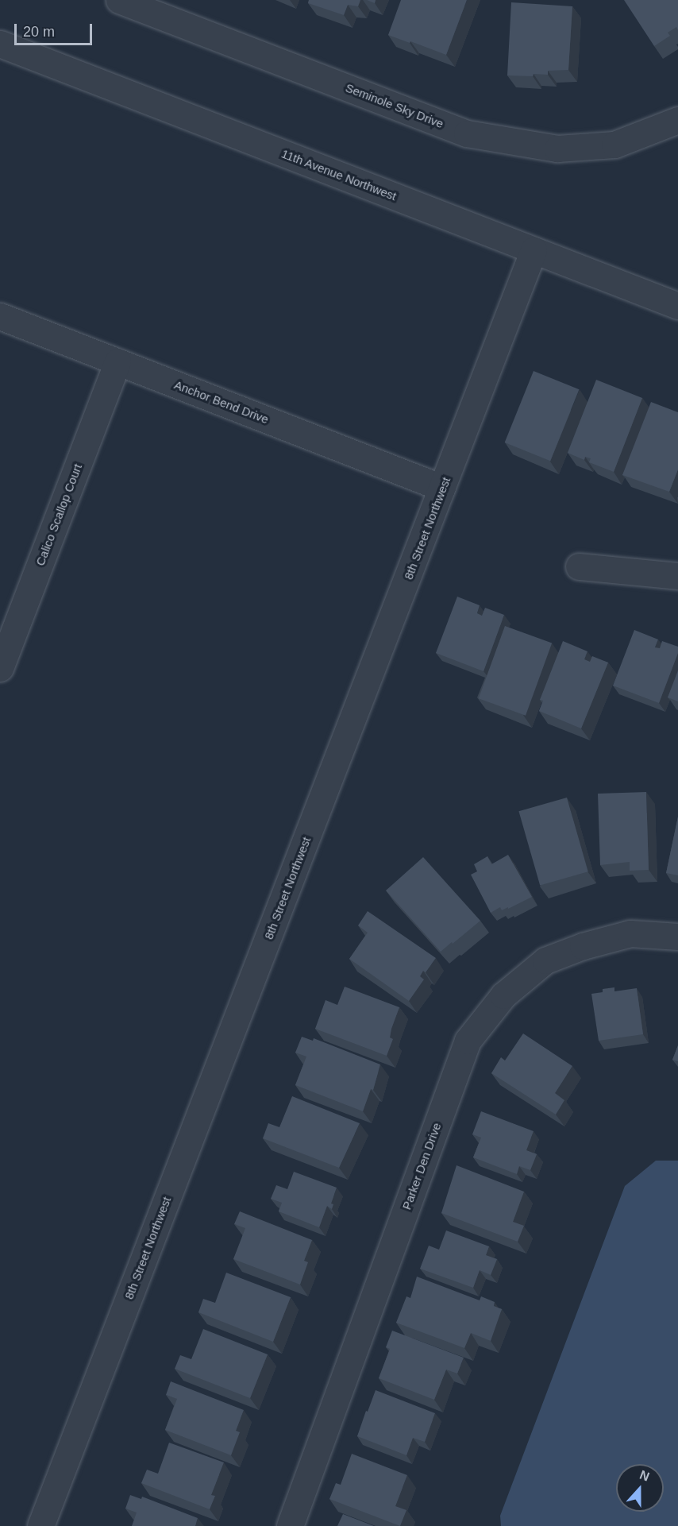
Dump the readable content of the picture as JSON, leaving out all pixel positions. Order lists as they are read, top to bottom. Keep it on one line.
{"streets":{"street":["Seminole Sky Drive","11th Avenue Northwest","Anchor Bend Drive","Calico Scallop Court","8th Street Northwest","Parker Den Drive"]},"crossings":[["11th Avenue Northwest","8th Street Northwest"],["Anchor Bend Drive","Calico Scallop Court"],["Anchor Bend Drive","8th Street Northwest"]],"scale_bar":"20 m","north":"top"}
